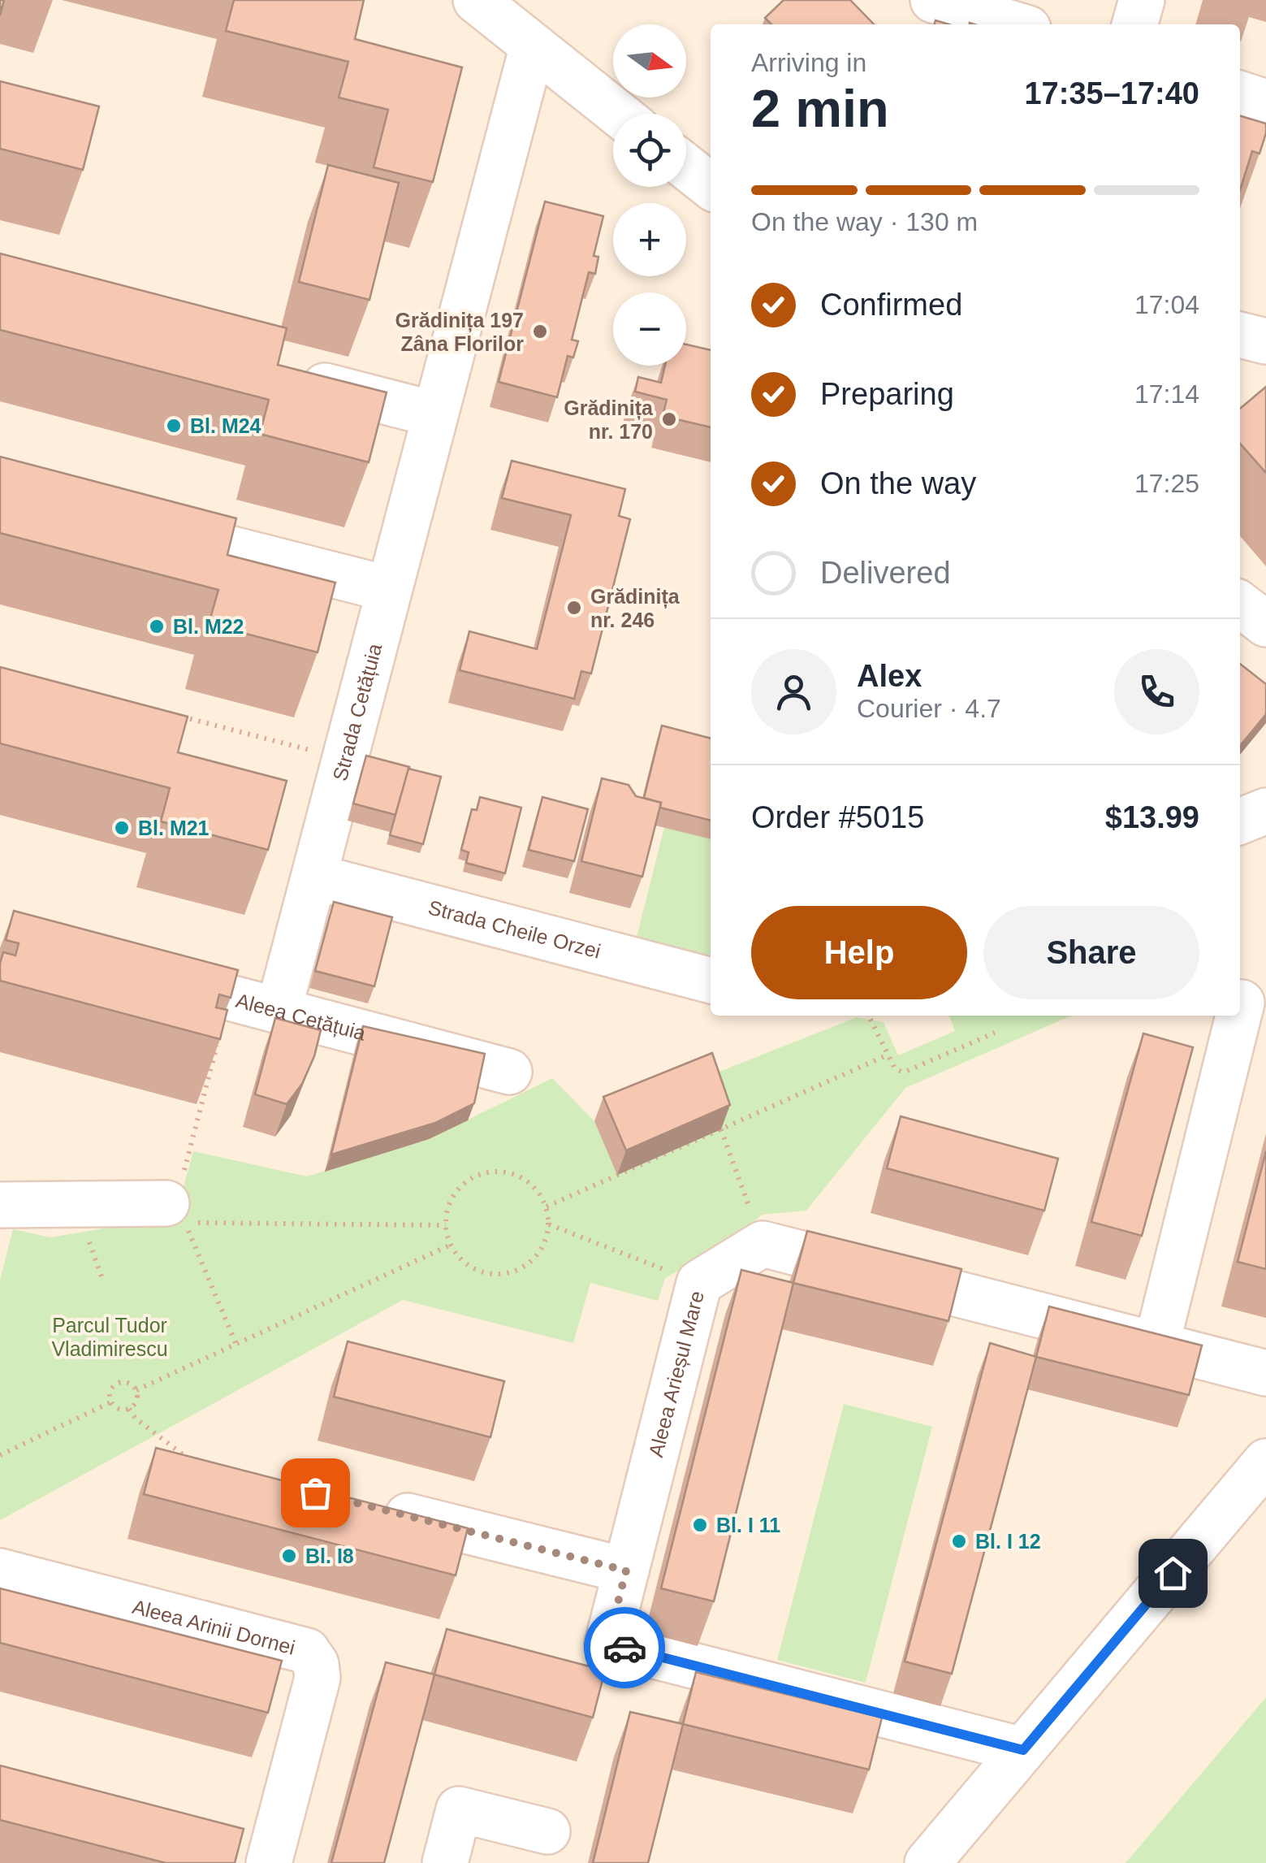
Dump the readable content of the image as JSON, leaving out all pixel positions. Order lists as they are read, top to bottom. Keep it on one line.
{"streets":{"street":["Strada Cetățuia","Strada Cheile Orzei","Aleea Cetățuia","Aleea Arieșul Mare","Aleea Arinii Dornei"]},"crossings":[["Strada Cetățuia","Strada Cheile Orzei"],["Strada Cetățuia","Aleea Cetățuia"]],"parks":["Parcul Tudor Vladimirescu"],"places":["Grădinița 197 Zâna Florilor","Grădinița nr. 170","Bl. M24","Grădinița nr. 246","Bl. M22","Bl. M21","Bl. I 11","Bl. I 12","Bl. I8"],"north":"right","page":{"map_buttons":["+","−"],"heading":["2 min","Arriving in","17:35–17:40"],"panel":["Alex","Courier · 4.7","Order #5015","$13.99"],"bar":"On the way · 130 m","list":[["Confirmed","17:04"],["Preparing","17:14"],["On the way","17:25"],"Delivered"],"buttons":["Help","Share"]}}
